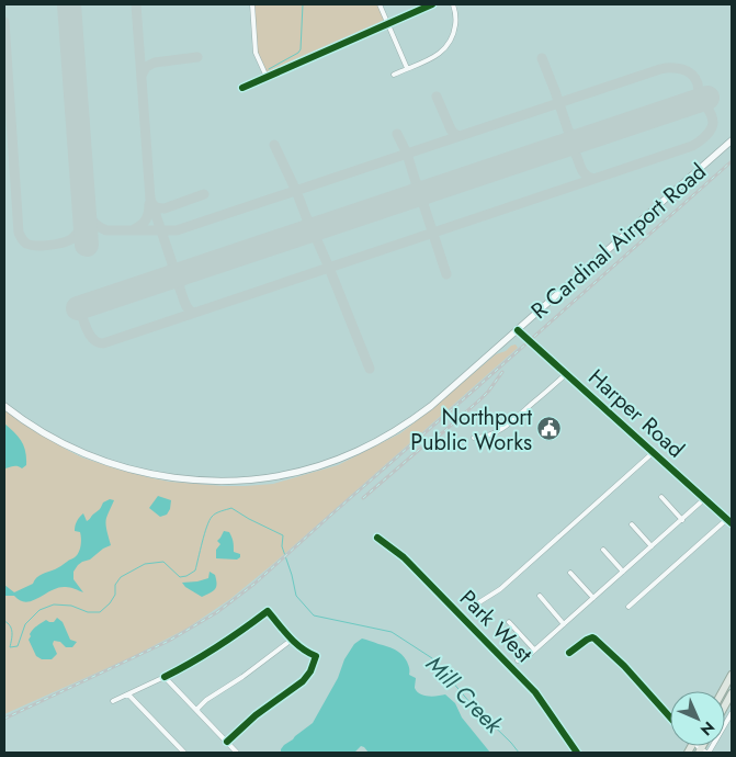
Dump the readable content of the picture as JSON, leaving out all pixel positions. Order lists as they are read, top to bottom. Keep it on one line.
{"streets":{"main road":["R Cardinal Airport Road"],"street":["Harper Road","Park West"]},"crossings":[["R Cardinal Airport Road","Harper Road"]],"water":["Mill Creek"],"places":{"public building":["Northport Public Works"]},"north":"bottom right"}
